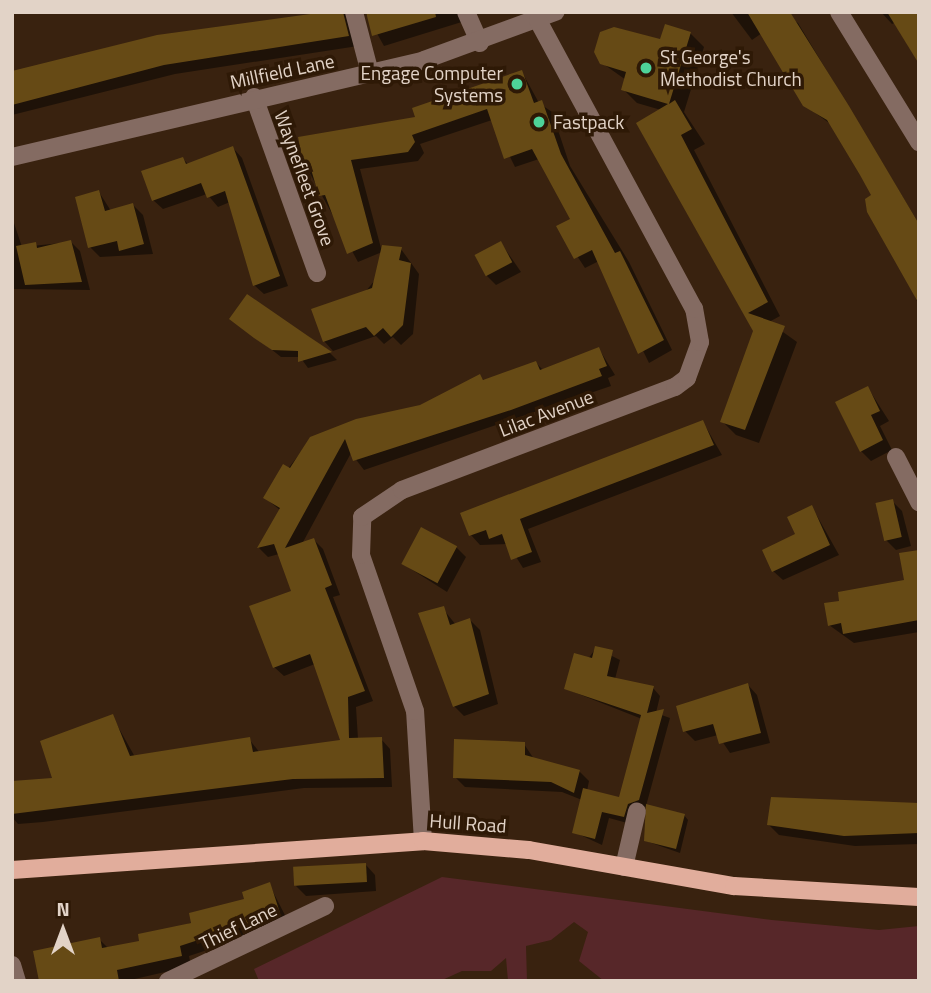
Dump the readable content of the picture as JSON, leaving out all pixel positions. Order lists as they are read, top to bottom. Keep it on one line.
{"streets":{"main road":["Hull Road"],"street":["Millfield Lane","Waynefleet Grove","Lilac Avenue","Thief Lane"]},"crossings":[["Millfield Lane","Waynefleet Grove"],["Millfield Lane","Lilac Avenue"],["Lilac Avenue","Hull Road"]],"places":["St George's Methodist Church","Engage Computer Systems","Fastpack"],"north":"top"}
